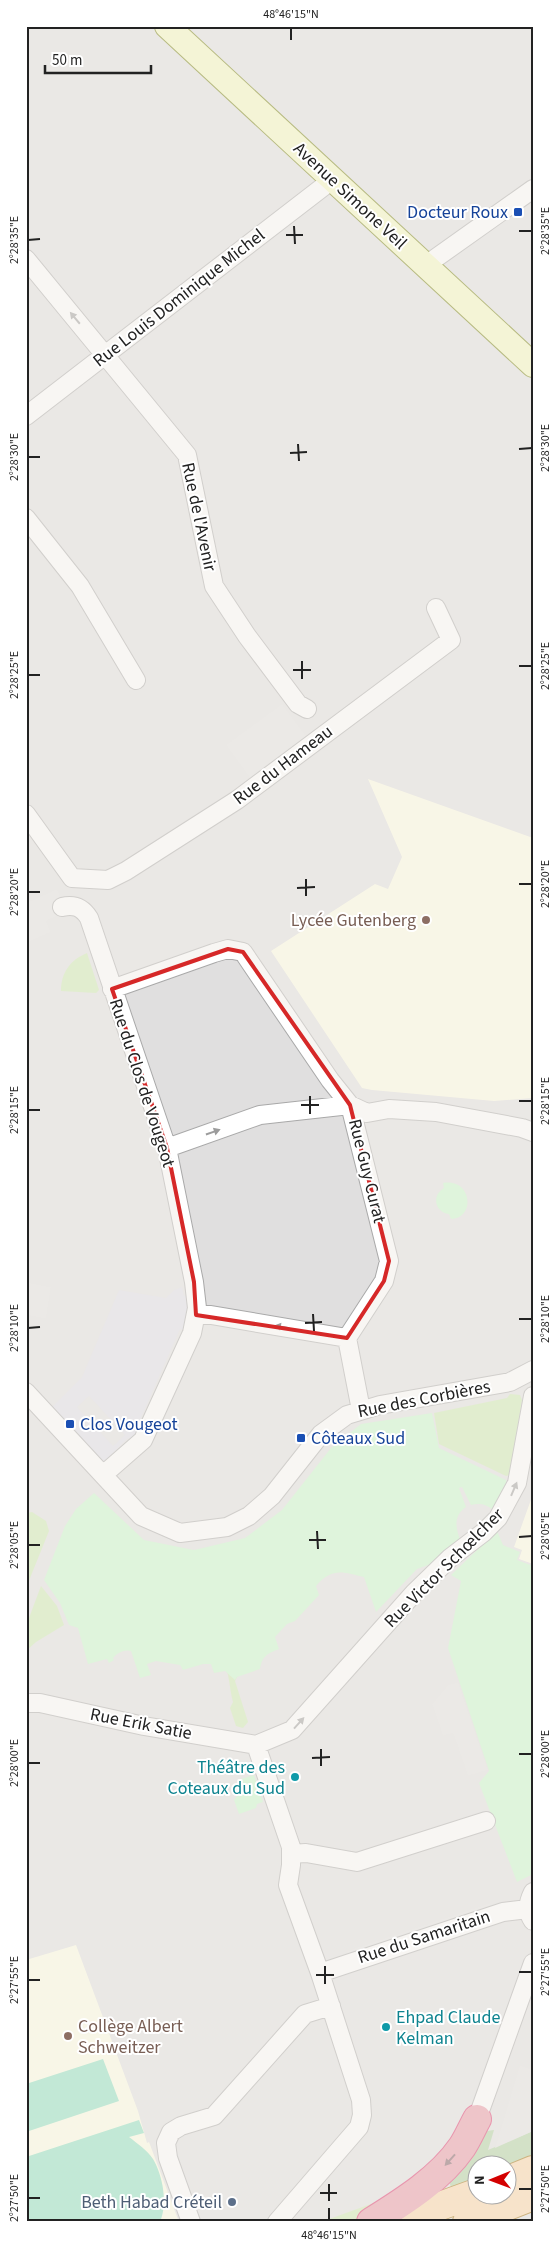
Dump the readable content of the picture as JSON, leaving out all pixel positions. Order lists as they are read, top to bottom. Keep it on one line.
{"streets":{"street":["Avenue Simone Veil","Rue Louis Dominique Michel","Rue de l'Avenir","Rue du Hameau","Rue du Clos de Vougeot","Rue Guy Curat","Rue des Corbières","Rue Victor Schœlcher","Rue Erik Satie","Rue du Samaritain"]},"crossings":[["Avenue Simone Veil","Rue Louis Dominique Michel"],["Rue Louis Dominique Michel","Rue de l'Avenir"],["Rue du Clos de Vougeot","Rue Guy Curat"],["Rue du Clos de Vougeot","Rue des Corbières"],["Rue Victor Schœlcher","Rue Erik Satie"]],"one_way":["Rue Victor Schœlcher"],"places":{"transit":["Docteur Roux","Clos Vougeot","Côteaux Sud"],"other":["Lycée Gutenberg","Théâtre des Coteaux du Sud","Ehpad Claude Kelman","Collège Albert Schweitzer","Beth Habad Créteil"]},"scale_bar":"50 m","north":"left","coordinates":["48°46'15\"N","2°28'35\"E","2°28'30\"E","2°28'25\"E","2°28'20\"E","2°28'15\"E","2°28'10\"E","2°28'05\"E","2°28'00\"E","2°27'55\"E","2°27'50\"E"]}
